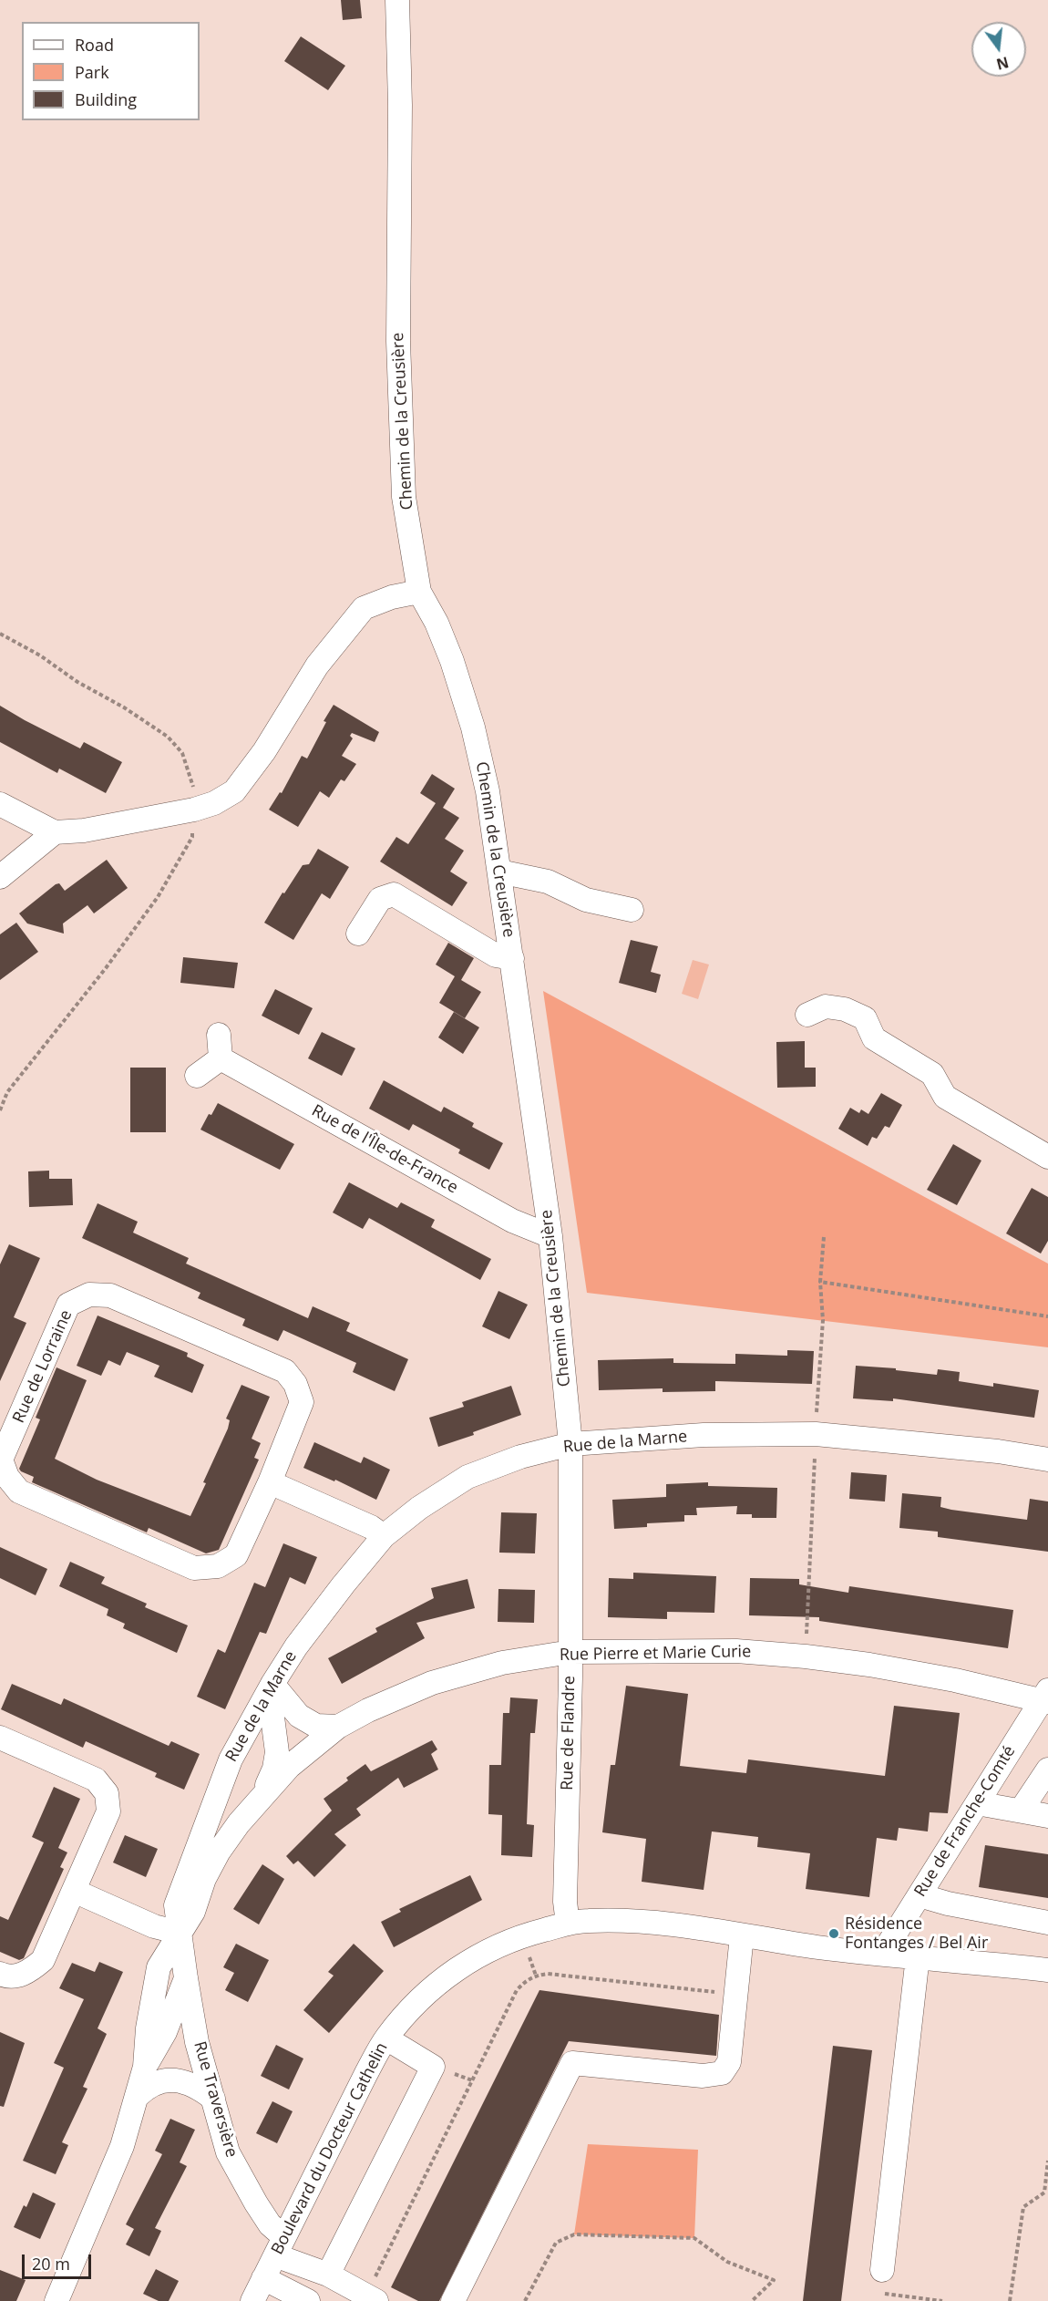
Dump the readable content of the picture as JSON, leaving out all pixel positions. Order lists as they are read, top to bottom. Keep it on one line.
{"streets":{"street":["Chemin de la Creusière","Rue de l'Île-de-France","Rue de Lorraine","Rue de la Marne","Rue Pierre et Marie Curie","Rue de Flandre","Rue de Franche-Comté","Rue Traversière","Boulevard du Docteur Cathelin"]},"crossings":[["Chemin de la Creusière","Rue de l'Île-de-France"],["Chemin de la Creusière","Rue de la Marne"],["Chemin de la Creusière","Rue de Flandre"],["Rue de la Marne","Rue Pierre et Marie Curie"],["Rue de la Marne","Rue de Flandre"],["Rue Pierre et Marie Curie","Rue de Flandre"],["Rue Pierre et Marie Curie","Rue de Franche-Comté"],["Rue Pierre et Marie Curie","Rue Traversière"],["Rue de Flandre","Boulevard du Docteur Cathelin"],["Rue de Franche-Comté","Boulevard du Docteur Cathelin"],["Rue Traversière","Boulevard du Docteur Cathelin"]],"places":["Résidence Fontanges / Bel Air"],"legend":["Road","Park","Building"],"scale_bar":"20 m","north":"bottom"}
